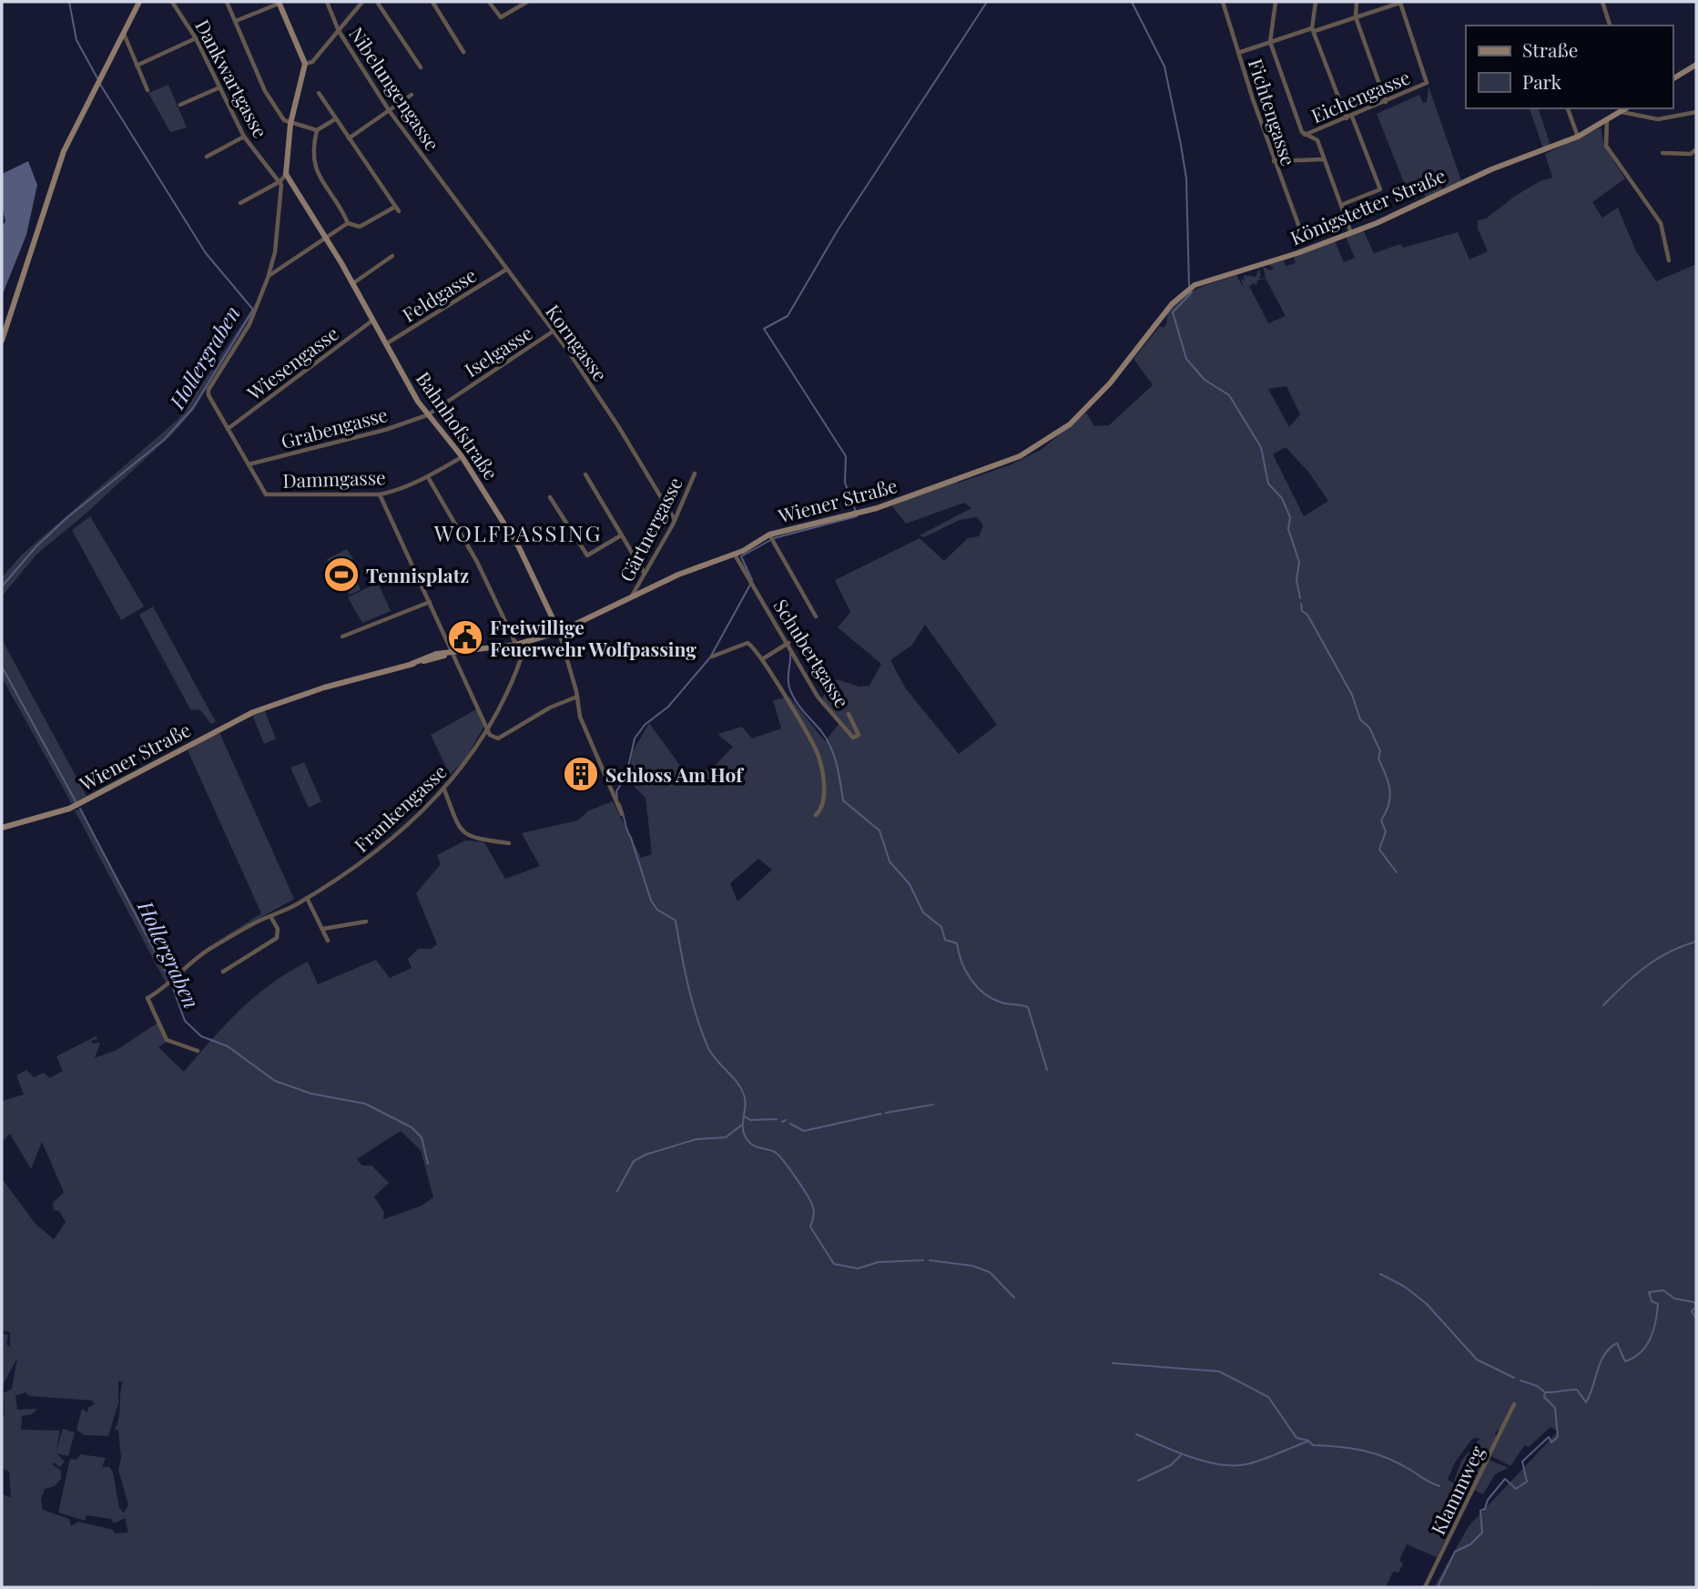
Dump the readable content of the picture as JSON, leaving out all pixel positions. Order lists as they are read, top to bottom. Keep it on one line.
{"streets":{"main road":["Königstetter Straße","Bahnhofstraße","Wiener Straße"],"street":["Dankwartgasse","Nibelungengasse","Eichengasse","Fichtengasse","Feldgasse","Korngasse","Iselgasse","Wiesengasse","Grabengasse","Dammgasse","Gärtnergasse","Schubertgasse","Frankengasse","Klammweg"]},"crossings":[["Nibelungengasse","Korngasse"],["Königstetter Straße","Wiener Straße"],["Feldgasse","Korngasse"],["Feldgasse","Bahnhofstraße"],["Korngasse","Iselgasse"],["Korngasse","Gärtnergasse"],["Iselgasse","Bahnhofstraße"],["Iselgasse","Grabengasse"],["Wiesengasse","Bahnhofstraße"],["Wiesengasse","Dammgasse"],["Bahnhofstraße","Grabengasse"],["Bahnhofstraße","Dammgasse"],["Bahnhofstraße","Wiener Straße"],["Grabengasse","Dammgasse"],["Wiener Straße","Gärtnergasse"],["Wiener Straße","Schubertgasse"],["Wiener Straße","Frankengasse"]],"districts":["WOLFPASSING"],"water":["Hollergraben"],"places":{"sports":["Tennisplatz"],"public building":["Freiwillige Feuerwehr Wolfpassing"],"building":["Schloss Am Hof"]},"legend":["Straße","Park"]}
